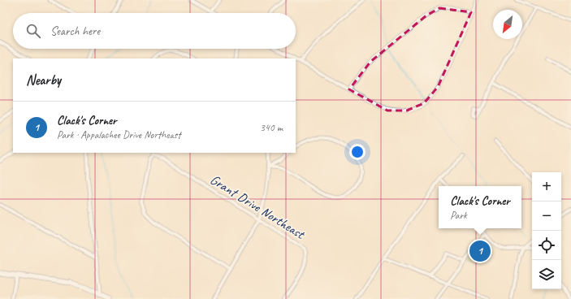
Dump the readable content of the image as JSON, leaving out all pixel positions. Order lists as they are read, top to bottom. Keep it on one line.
{"streets":{"street":["Grant Drive Northeast"]},"north":"bottom left","page":{"search":"Search here","heading":"Nearby","list":[{"mark":"1","name":"Clack's Corner","note":"Park · Appalachee Drive Northeast","value":"340 m"}],"map_buttons":["+","−"],"popup":["Clack's Corner","Park"],"pins":"1"}}
